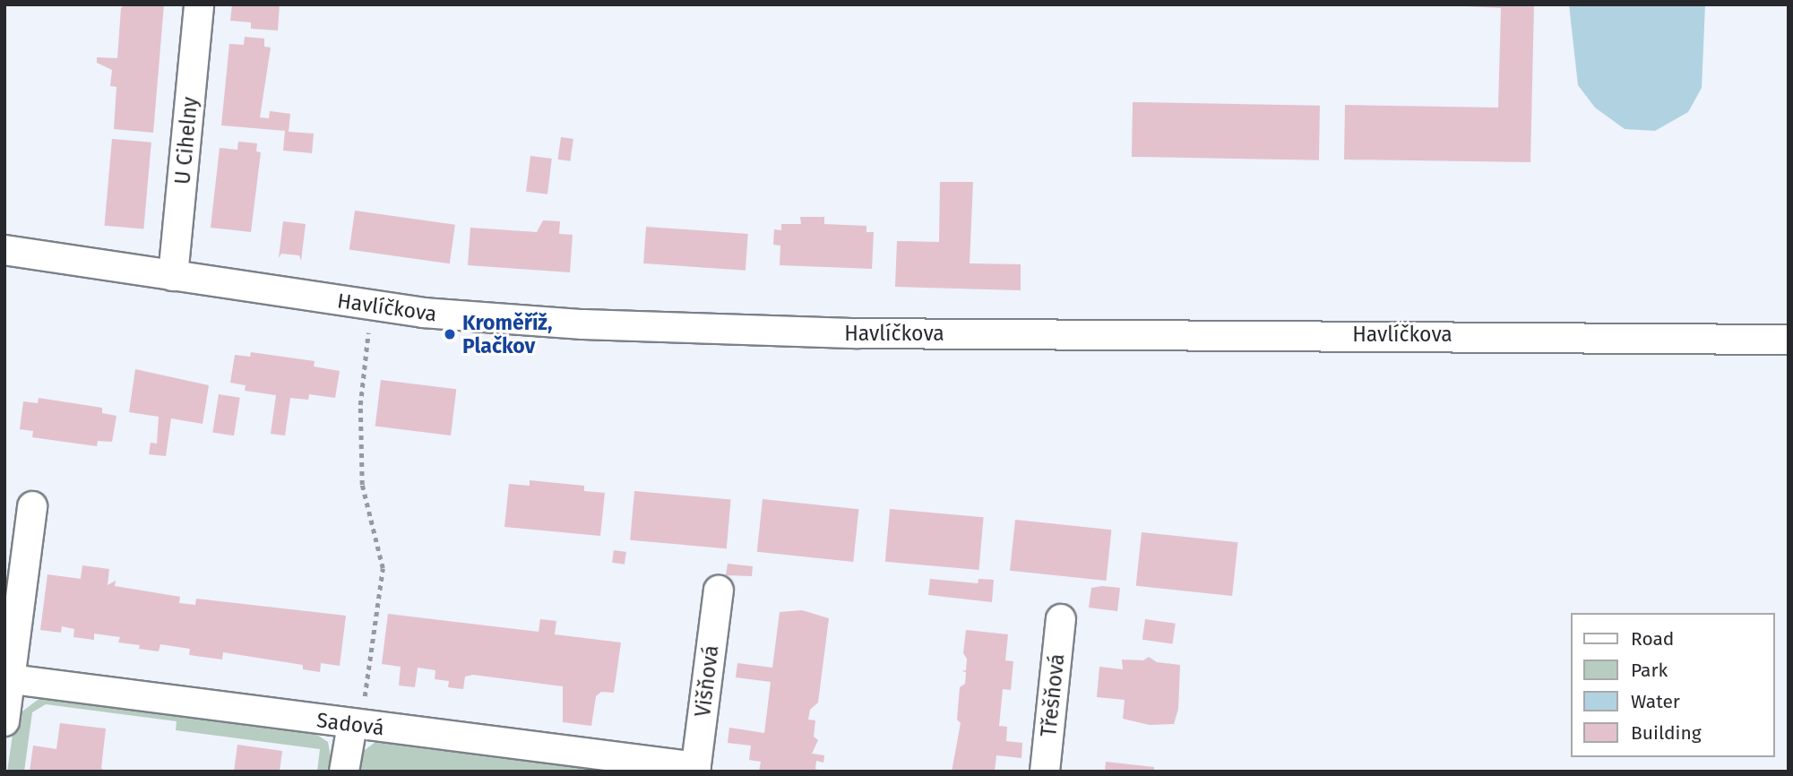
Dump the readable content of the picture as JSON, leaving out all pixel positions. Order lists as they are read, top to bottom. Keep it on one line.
{"streets":{"street":["U Cihelny","Havlíčkova","Višňová","Třešňová","Sadová"]},"crossings":[["U Cihelny","Havlíčkova"],["Višňová","Sadová"]],"places":["Kroměříž, Plačkov"],"legend":["Road","Park","Water","Building"]}
